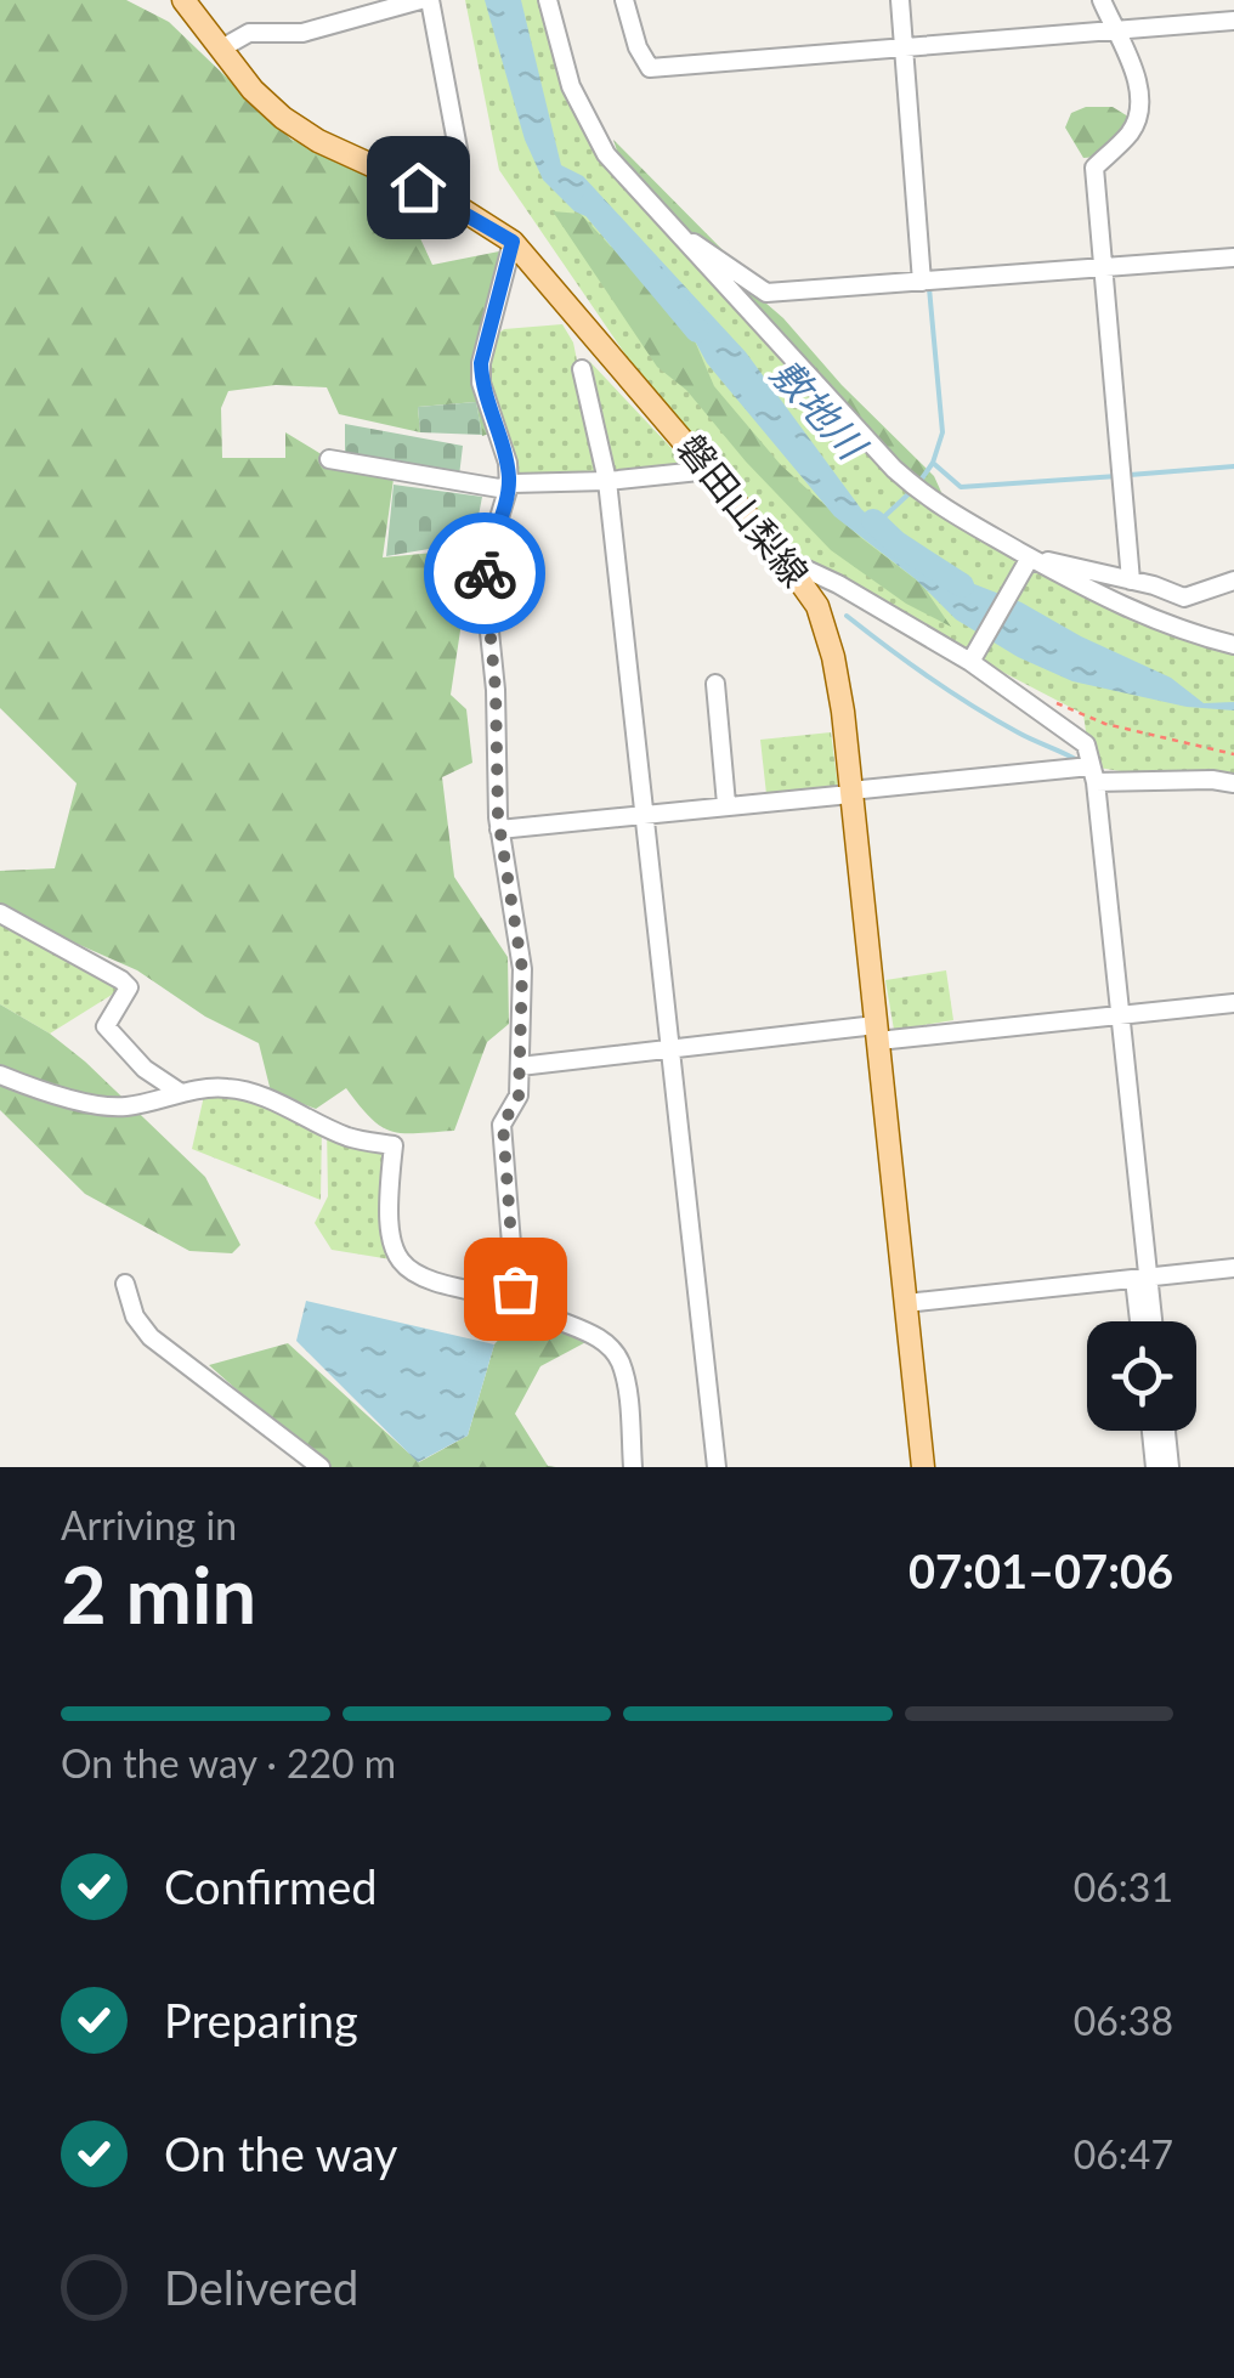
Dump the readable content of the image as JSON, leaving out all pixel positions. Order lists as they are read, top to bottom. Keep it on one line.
{"streets":{"main road":["磐田山梨線"]},"water":["敷地川"],"page":{"heading":["2 min","Arriving in","07:01–07:06"],"bar":"On the way · 220 m","list":[["Confirmed","06:31"],["Preparing","06:38"],["On the way","06:47"],"Delivered"]}}
